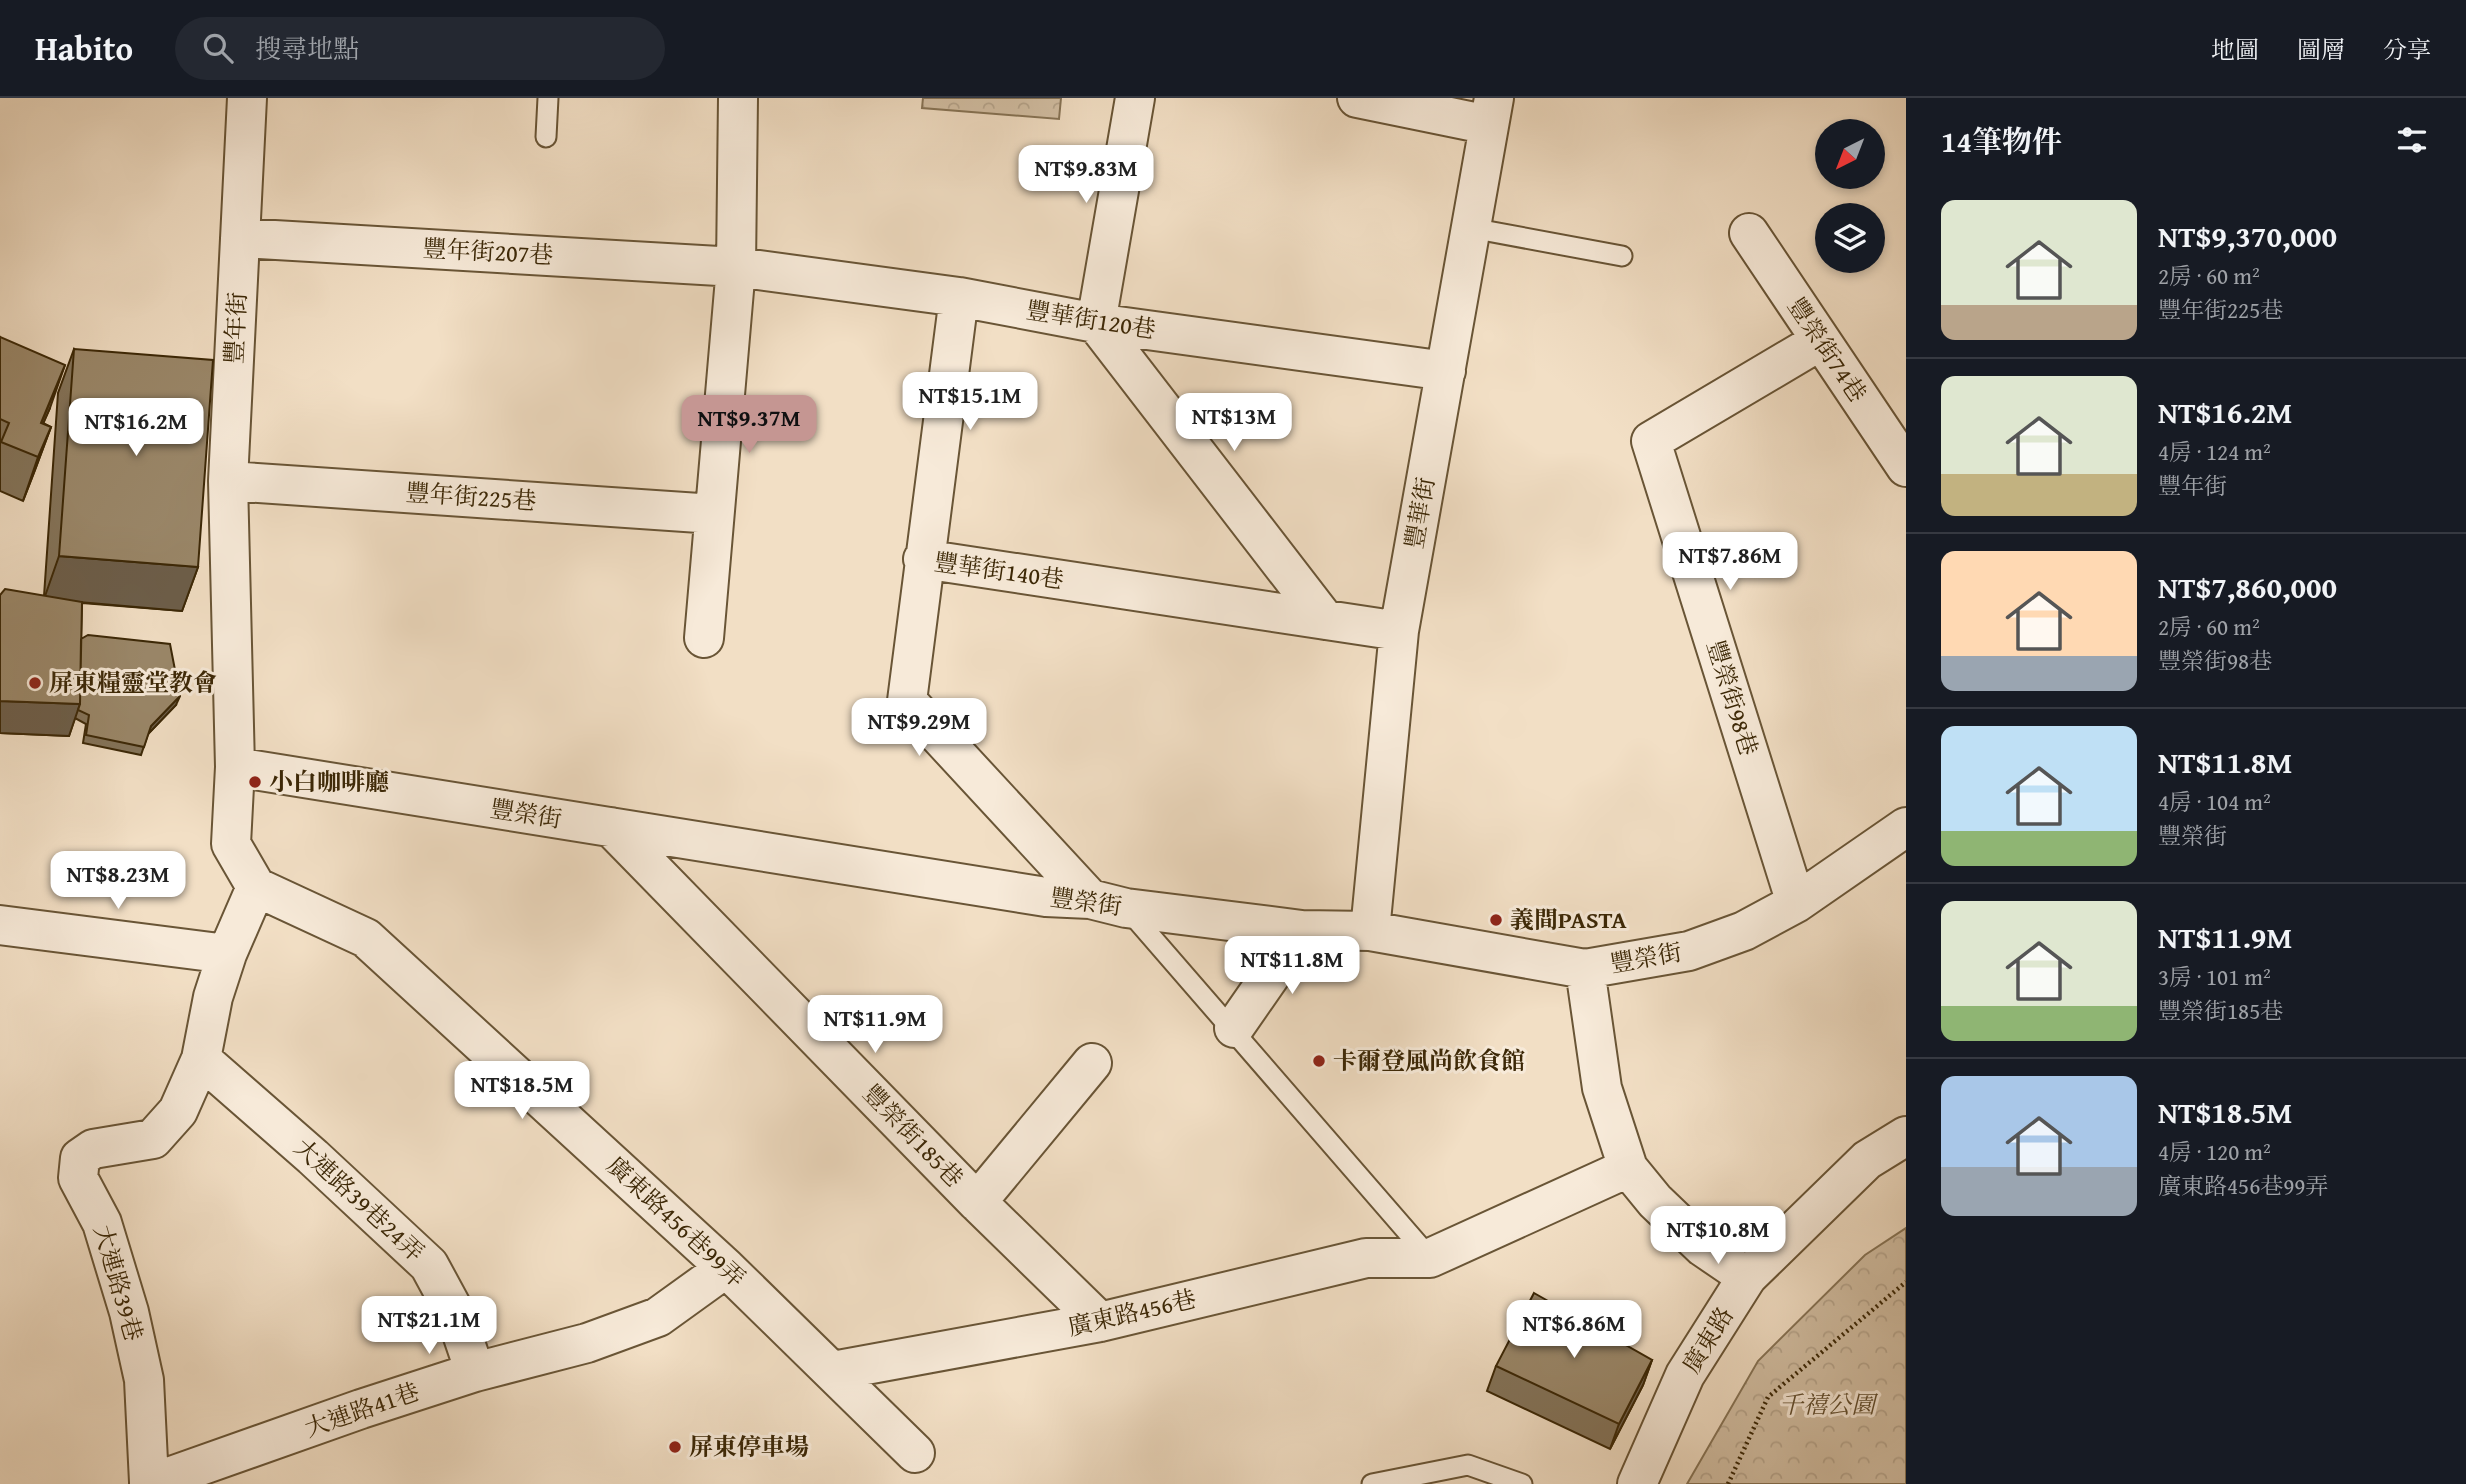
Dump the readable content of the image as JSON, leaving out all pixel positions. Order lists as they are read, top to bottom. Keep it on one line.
{"streets":{"street":["豐年街207巷","豐華街120巷","豐年街","豐榮街74巷","豐年街225巷","豐華街","豐華街140巷","豐榮街98巷","豐榮街","豐榮街185巷","大連路39巷24弄","廣東路456巷99弄","大連路39巷","廣東路456巷","廣東路","大連路41巷"]},"crossings":[["豐年街207巷","豐華街120巷"],["豐年街207巷","豐年街"],["豐華街120巷","豐華街"],["豐年街","豐年街225巷"],["豐年街","豐榮街"],["豐榮街74巷","豐榮街98巷"],["豐華街","豐華街140巷"],["豐華街","豐榮街"],["豐華街140巷","豐榮街"],["豐榮街98巷","豐榮街"],["豐榮街","豐榮街185巷"],["豐榮街185巷","廣東路456巷"],["大連路39巷24弄","大連路39巷"],["大連路39巷24弄","大連路41巷"],["廣東路456巷99弄","大連路39巷"],["廣東路456巷99弄","廣東路456巷"],["廣東路456巷99弄","大連路41巷"],["大連路39巷","大連路41巷"]],"parks":["千禧公園"],"places":["屏東糧靈堂教會","小白咖啡廳","義間PASTA","卡爾登風尚飲食館","屏東停車場"],"north":"bottom left","page":{"header":"Habito","search":"搜尋地點","nav":["地圖","圖層","分享"],"heading":"14筆物件","price":["NT$9.83M","NT$15.1M","NT$13M","NT$9.37M","NT$16.2M","NT$7.86M","NT$9.29M","NT$8.23M","NT$11.8M","NT$11.9M","NT$18.5M","NT$10.8M","NT$21.1M","NT$6.86M"],"list":[{"name":"NT$9,370,000","note":"2房 · 60 m² · 豐年街225巷"},{"name":"NT$16.2M","note":"4房 · 124 m² · 豐年街"},{"name":"NT$7,860,000","note":"2房 · 60 m² · 豐榮街98巷"},{"name":"NT$11.8M","note":"4房 · 104 m² · 豐榮街"},{"name":"NT$11.9M","note":"3房 · 101 m² · 豐榮街185巷"},{"name":"NT$18.5M","note":"4房 · 120 m² · 廣東路456巷99弄"}]}}
